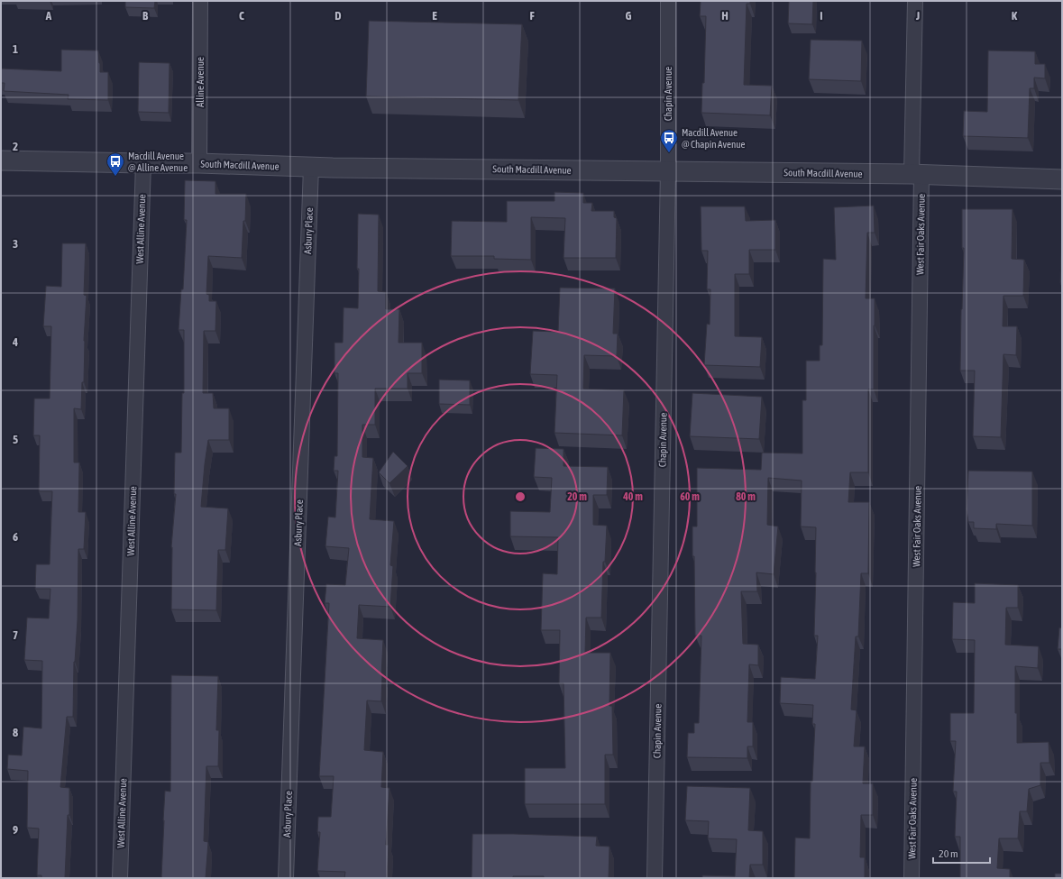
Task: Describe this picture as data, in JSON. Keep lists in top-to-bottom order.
{
  "streets": {
    "street": [
      "Alline Avenue",
      "Chapin Avenue",
      "South Macdill Avenue",
      "West Alline Avenue",
      "Asbury Place",
      "West Fair Oaks Avenue"
    ]
  },
  "crossings": [
    ["Alline Avenue", "South Macdill Avenue"],
    ["Chapin Avenue", "South Macdill Avenue"],
    ["South Macdill Avenue", "West Alline Avenue"],
    ["South Macdill Avenue", "Asbury Place"],
    ["South Macdill Avenue", "West Fair Oaks Avenue"]
  ],
  "places": {
    "bus stop": ["Macdill Avenue @ Chapin Avenue", "Macdill Avenue @ Alline Avenue"]
  },
  "scale_bar": "20 m",
  "grid": {
    "columns": [
      "A",
      "B",
      "C",
      "D",
      "E",
      "F",
      "G",
      "H",
      "I",
      "J",
      "K"
    ],
    "rows": [
      "1",
      "2",
      "3",
      "4",
      "5",
      "6",
      "7",
      "8",
      "9"
    ]
  },
  "rings": [
    "20 m",
    "40 m",
    "60 m",
    "80 m"
  ]
}
